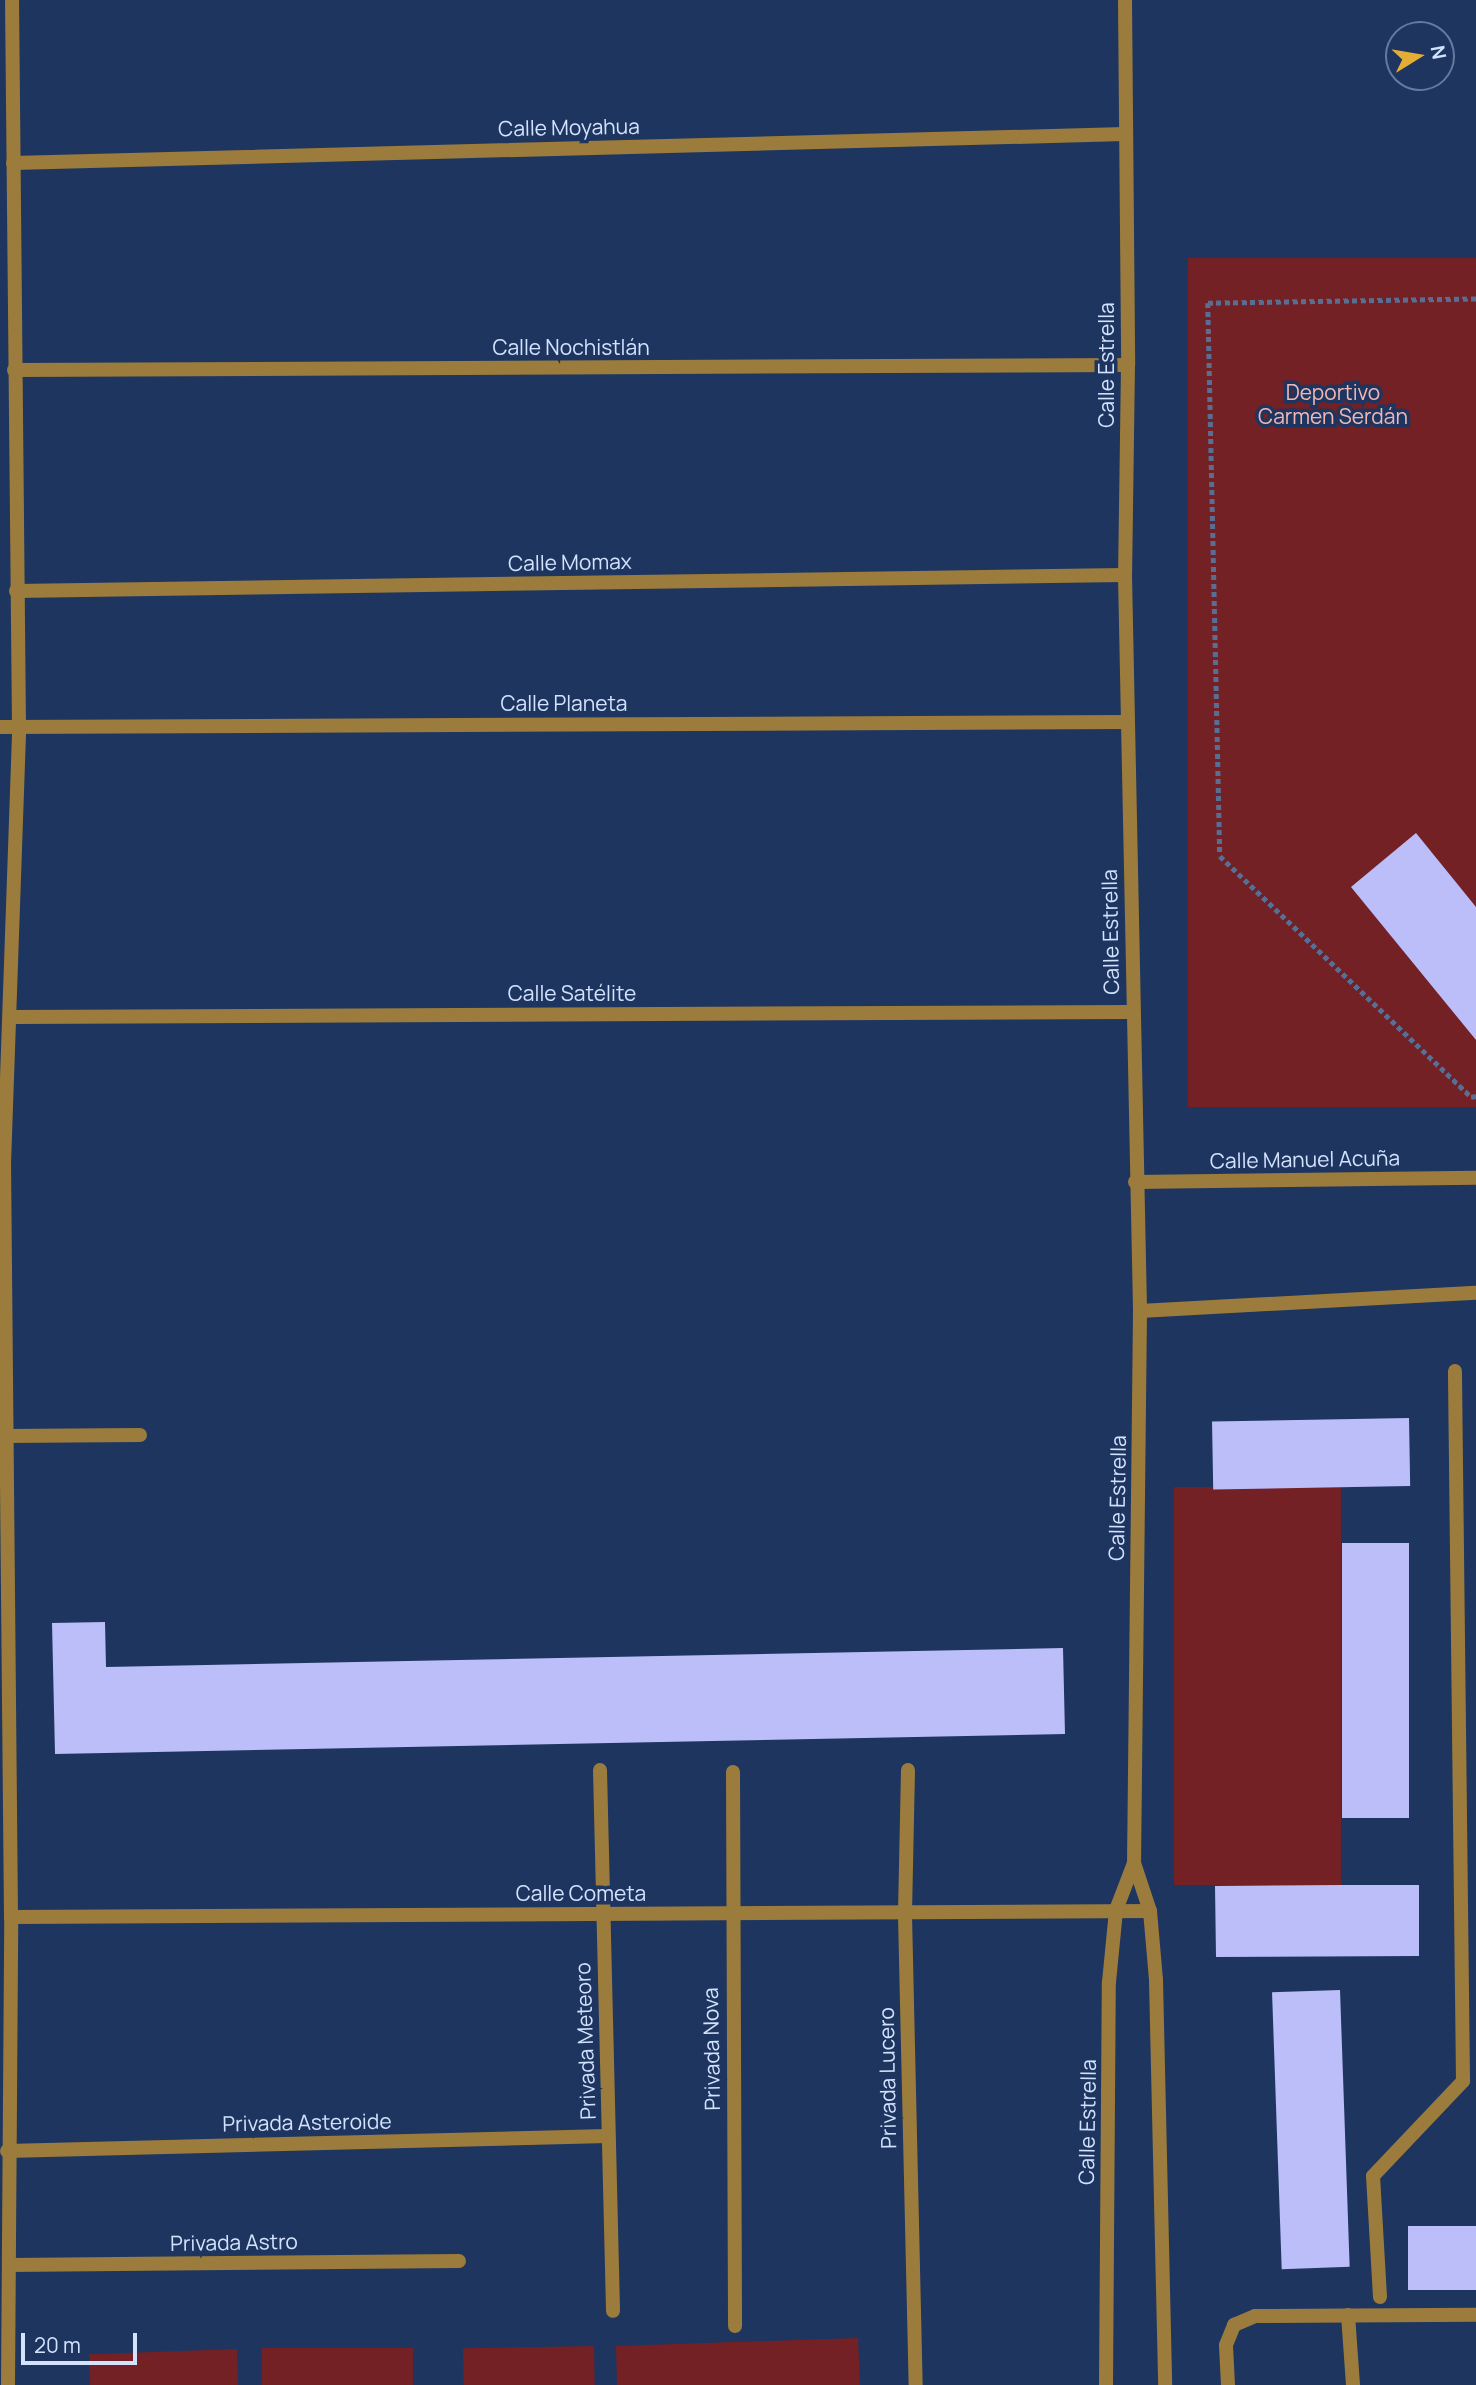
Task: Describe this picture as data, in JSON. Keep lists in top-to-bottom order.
{
  "streets": {
    "street": [
      "Calle Moyahua",
      "Calle Nochistlán",
      "Calle Estrella",
      "Calle Momax",
      "Calle Planeta",
      "Calle Satélite",
      "Calle Manuel Acuña",
      "Calle Cometa",
      "Privada Meteoro",
      "Privada Nova",
      "Privada Lucero",
      "Privada Asteroide",
      "Privada Astro"
    ]
  },
  "crossings": [
    ["Calle Moyahua", "Calle Estrella"],
    ["Calle Nochistlán", "Calle Estrella"],
    ["Calle Estrella", "Calle Momax"],
    ["Calle Estrella", "Calle Planeta"],
    ["Calle Estrella", "Calle Satélite"],
    ["Calle Estrella", "Calle Manuel Acuña"],
    ["Calle Estrella", "Calle Cometa"],
    ["Calle Cometa", "Privada Meteoro"],
    ["Calle Cometa", "Privada Nova"],
    ["Calle Cometa", "Privada Lucero"],
    ["Privada Meteoro", "Privada Asteroide"]
  ],
  "parks": ["Deportivo Carmen Serdán"],
  "scale_bar": "20 m",
  "north": "right"
}
